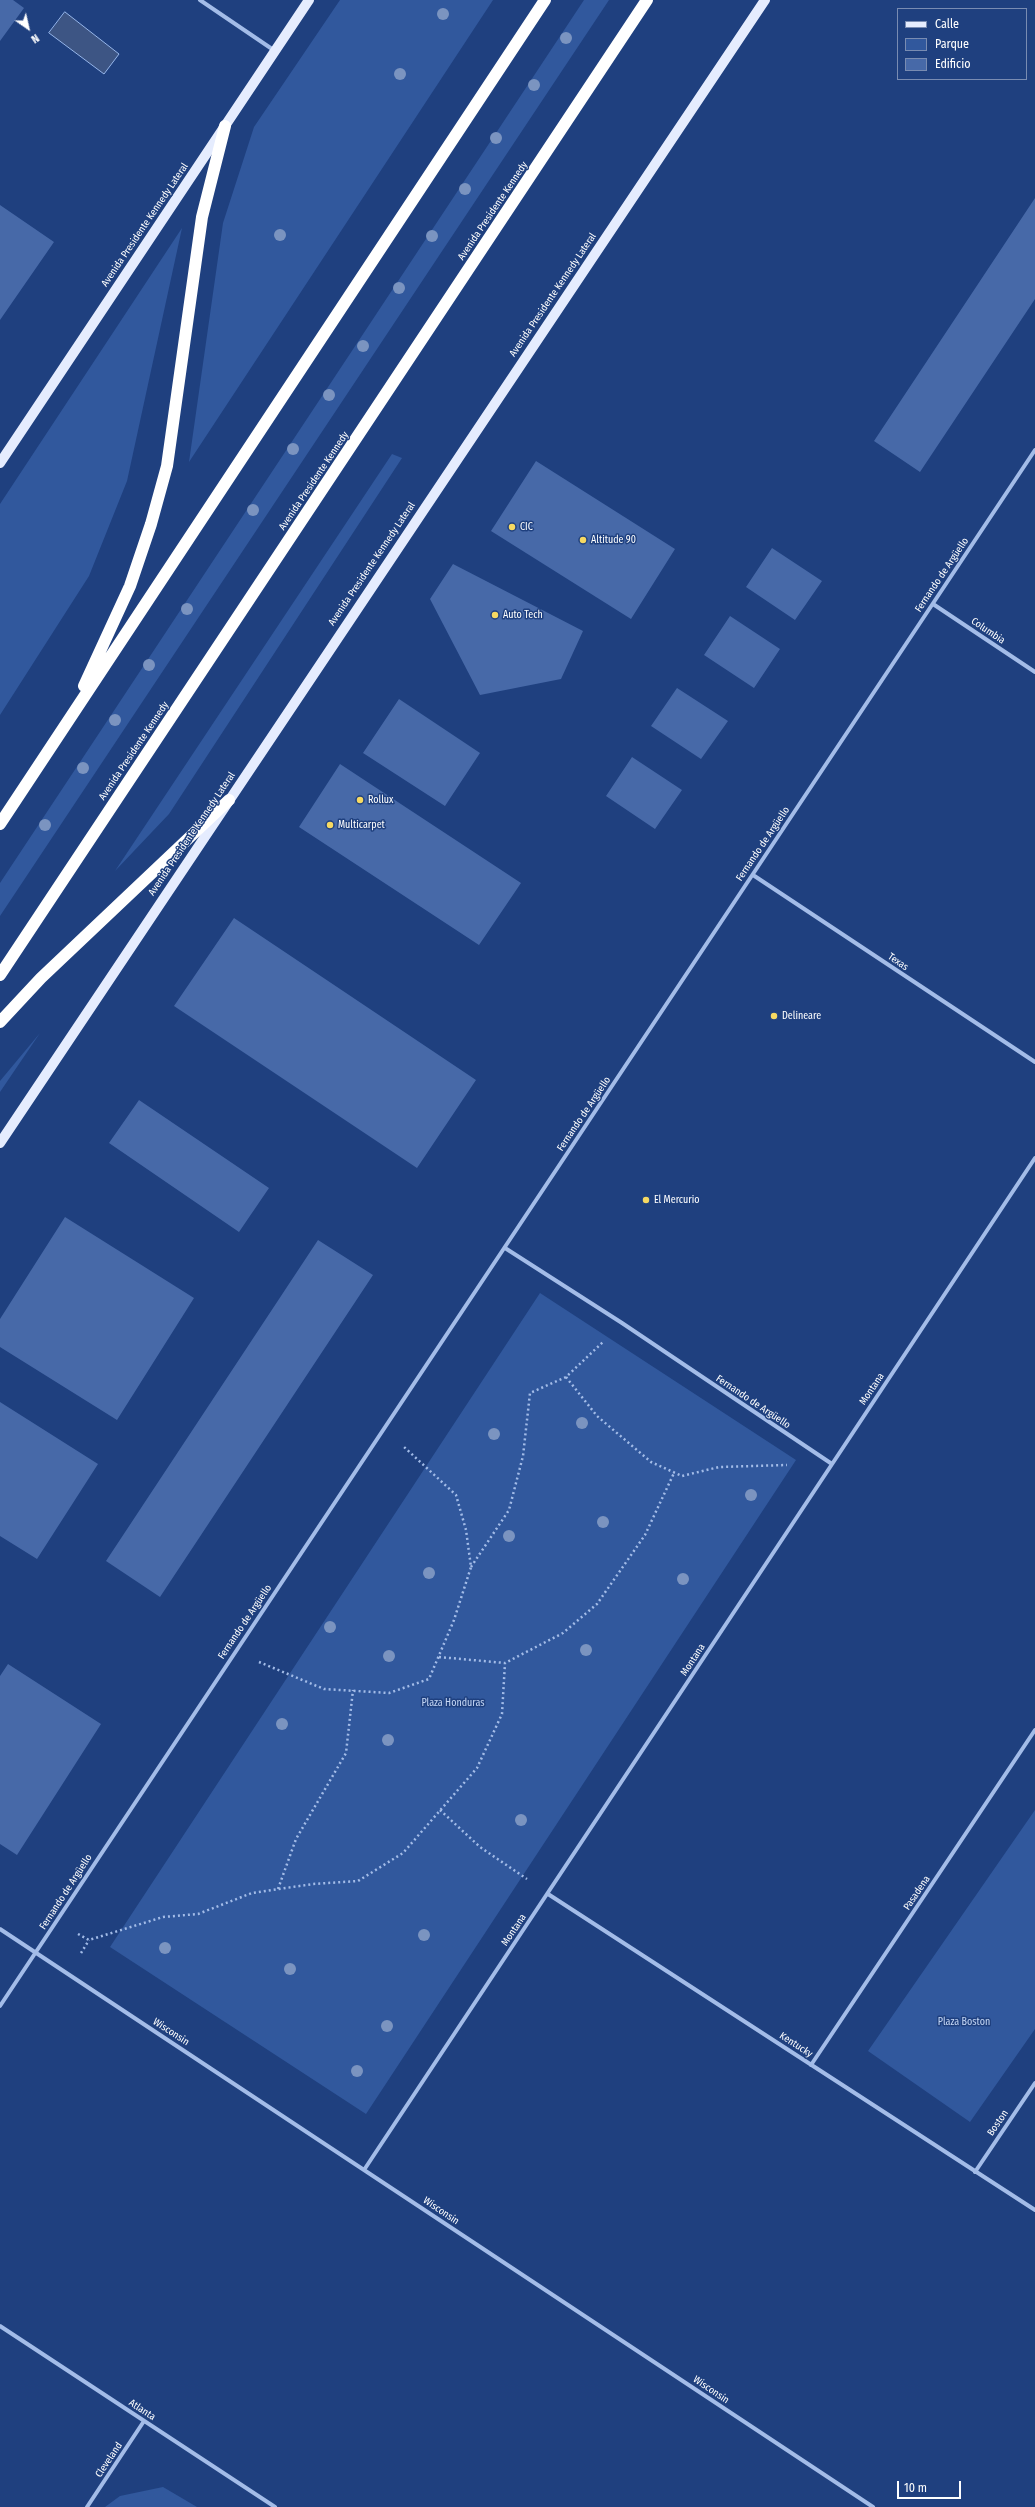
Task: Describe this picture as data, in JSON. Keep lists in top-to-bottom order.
{
  "streets": {
    "highway": ["Avenida Presidente Kennedy"],
    "main road": ["Avenida Presidente Kennedy Lateral"],
    "street": [
      "Fernando de Argüello",
      "Columbia",
      "Texas",
      "Montana",
      "Pasadena",
      "Wisconsin",
      "Kentucky",
      "Boston",
      "Atlanta",
      "Cleveland"
    ]
  },
  "crossings": [
    ["Fernando de Argüello", "Columbia"],
    ["Fernando de Argüello", "Texas"],
    ["Fernando de Argüello", "Montana"],
    ["Fernando de Argüello", "Wisconsin"],
    ["Montana", "Wisconsin"],
    ["Montana", "Kentucky"],
    ["Pasadena", "Kentucky"],
    ["Kentucky", "Boston"],
    ["Atlanta", "Cleveland"]
  ],
  "parks": ["Plaza Honduras", "Plaza Boston"],
  "places": [
    "CIC",
    "Altitude 90",
    "Auto Tech",
    "Rollux",
    "Multicarpet",
    "Delineare",
    "El Mercurio"
  ],
  "legend": ["Calle", "Parque", "Edificio"],
  "scale_bar": "10 m",
  "north": "bottom right"
}
